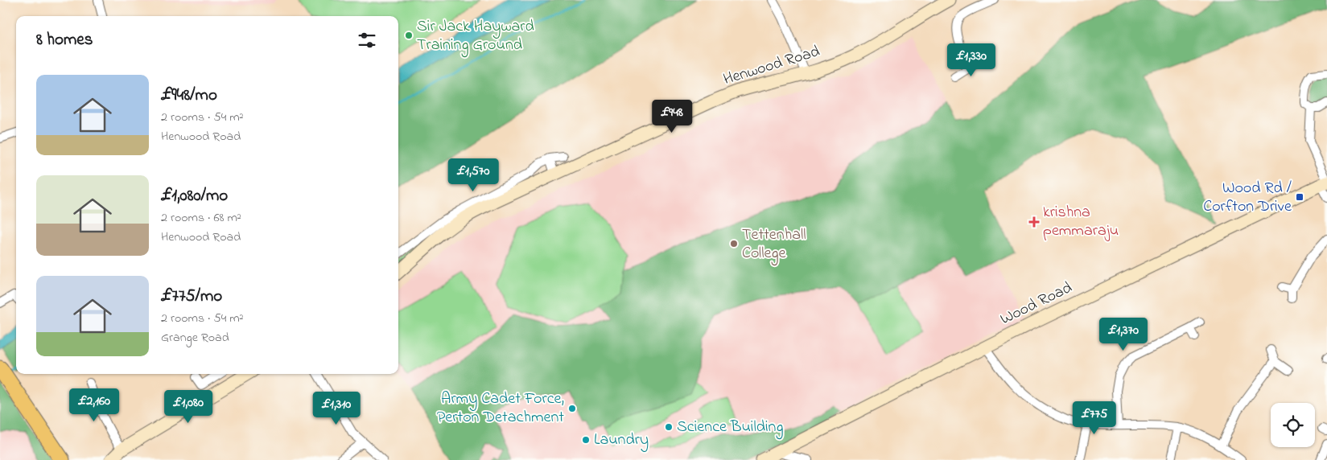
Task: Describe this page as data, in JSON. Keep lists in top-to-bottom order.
{
  "streets": {
    "main road": ["Henwood Road", "Wood Road"]
  },
  "places": {
    "other": [
      "Sir Jack Hayward Training Ground",
      "Tettenhall College",
      "Army Cadet Force, Perton Detachment",
      "Science Building",
      "Laundry"
    ],
    "transit": ["Wood Rd / Corfton Drive"],
    "health": ["krishna pemmaraju"]
  },
  "page": {
    "heading": "8 homes",
    "price": [
      "£1,330",
      "£948",
      "£1,570",
      "£1,370",
      "£2,160",
      "£1,080",
      "£1,310",
      "£775"
    ],
    "list": [
      {
        "name": "£948/mo",
        "note": "2 rooms · 54 m² · Henwood Road"
      },
      {
        "name": "£1,080/mo",
        "note": "2 rooms · 68 m² · Henwood Road"
      },
      {
        "name": "£775/mo",
        "note": "2 rooms · 54 m² · Grange Road"
      }
    ]
  }
}
